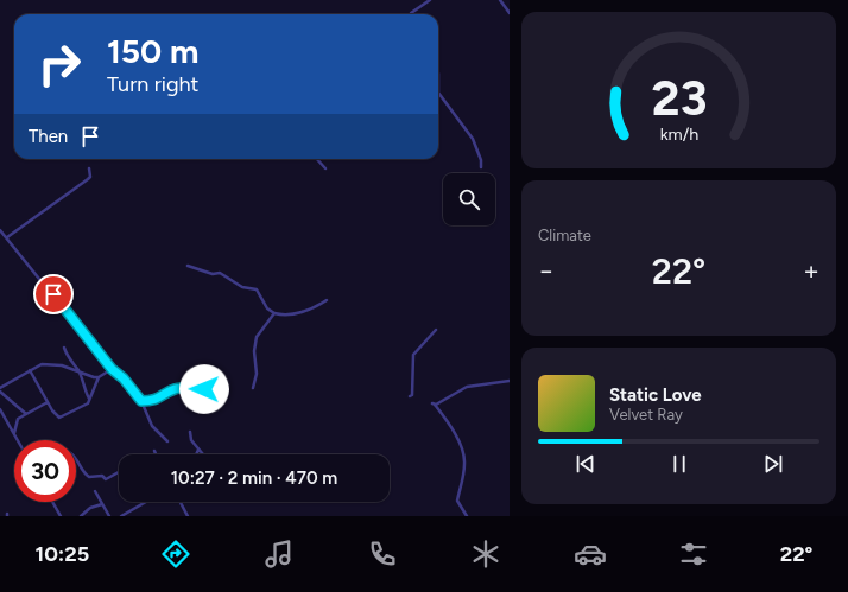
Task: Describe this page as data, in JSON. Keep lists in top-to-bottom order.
{
  "page": {
    "turn": ["150 m", "Turn right"],
    "then": "Then",
    "tile": "Climate",
    "heat": ["−", "22°", "+"],
    "song": ["Static Love", "Velvet Ray"],
    "limit": "30",
    "trip": "10:27 · 2 min · 470 m",
    "tabs": ["10:25", "22°"],
    "gauge": ["23", "km/h"]
  }
}
